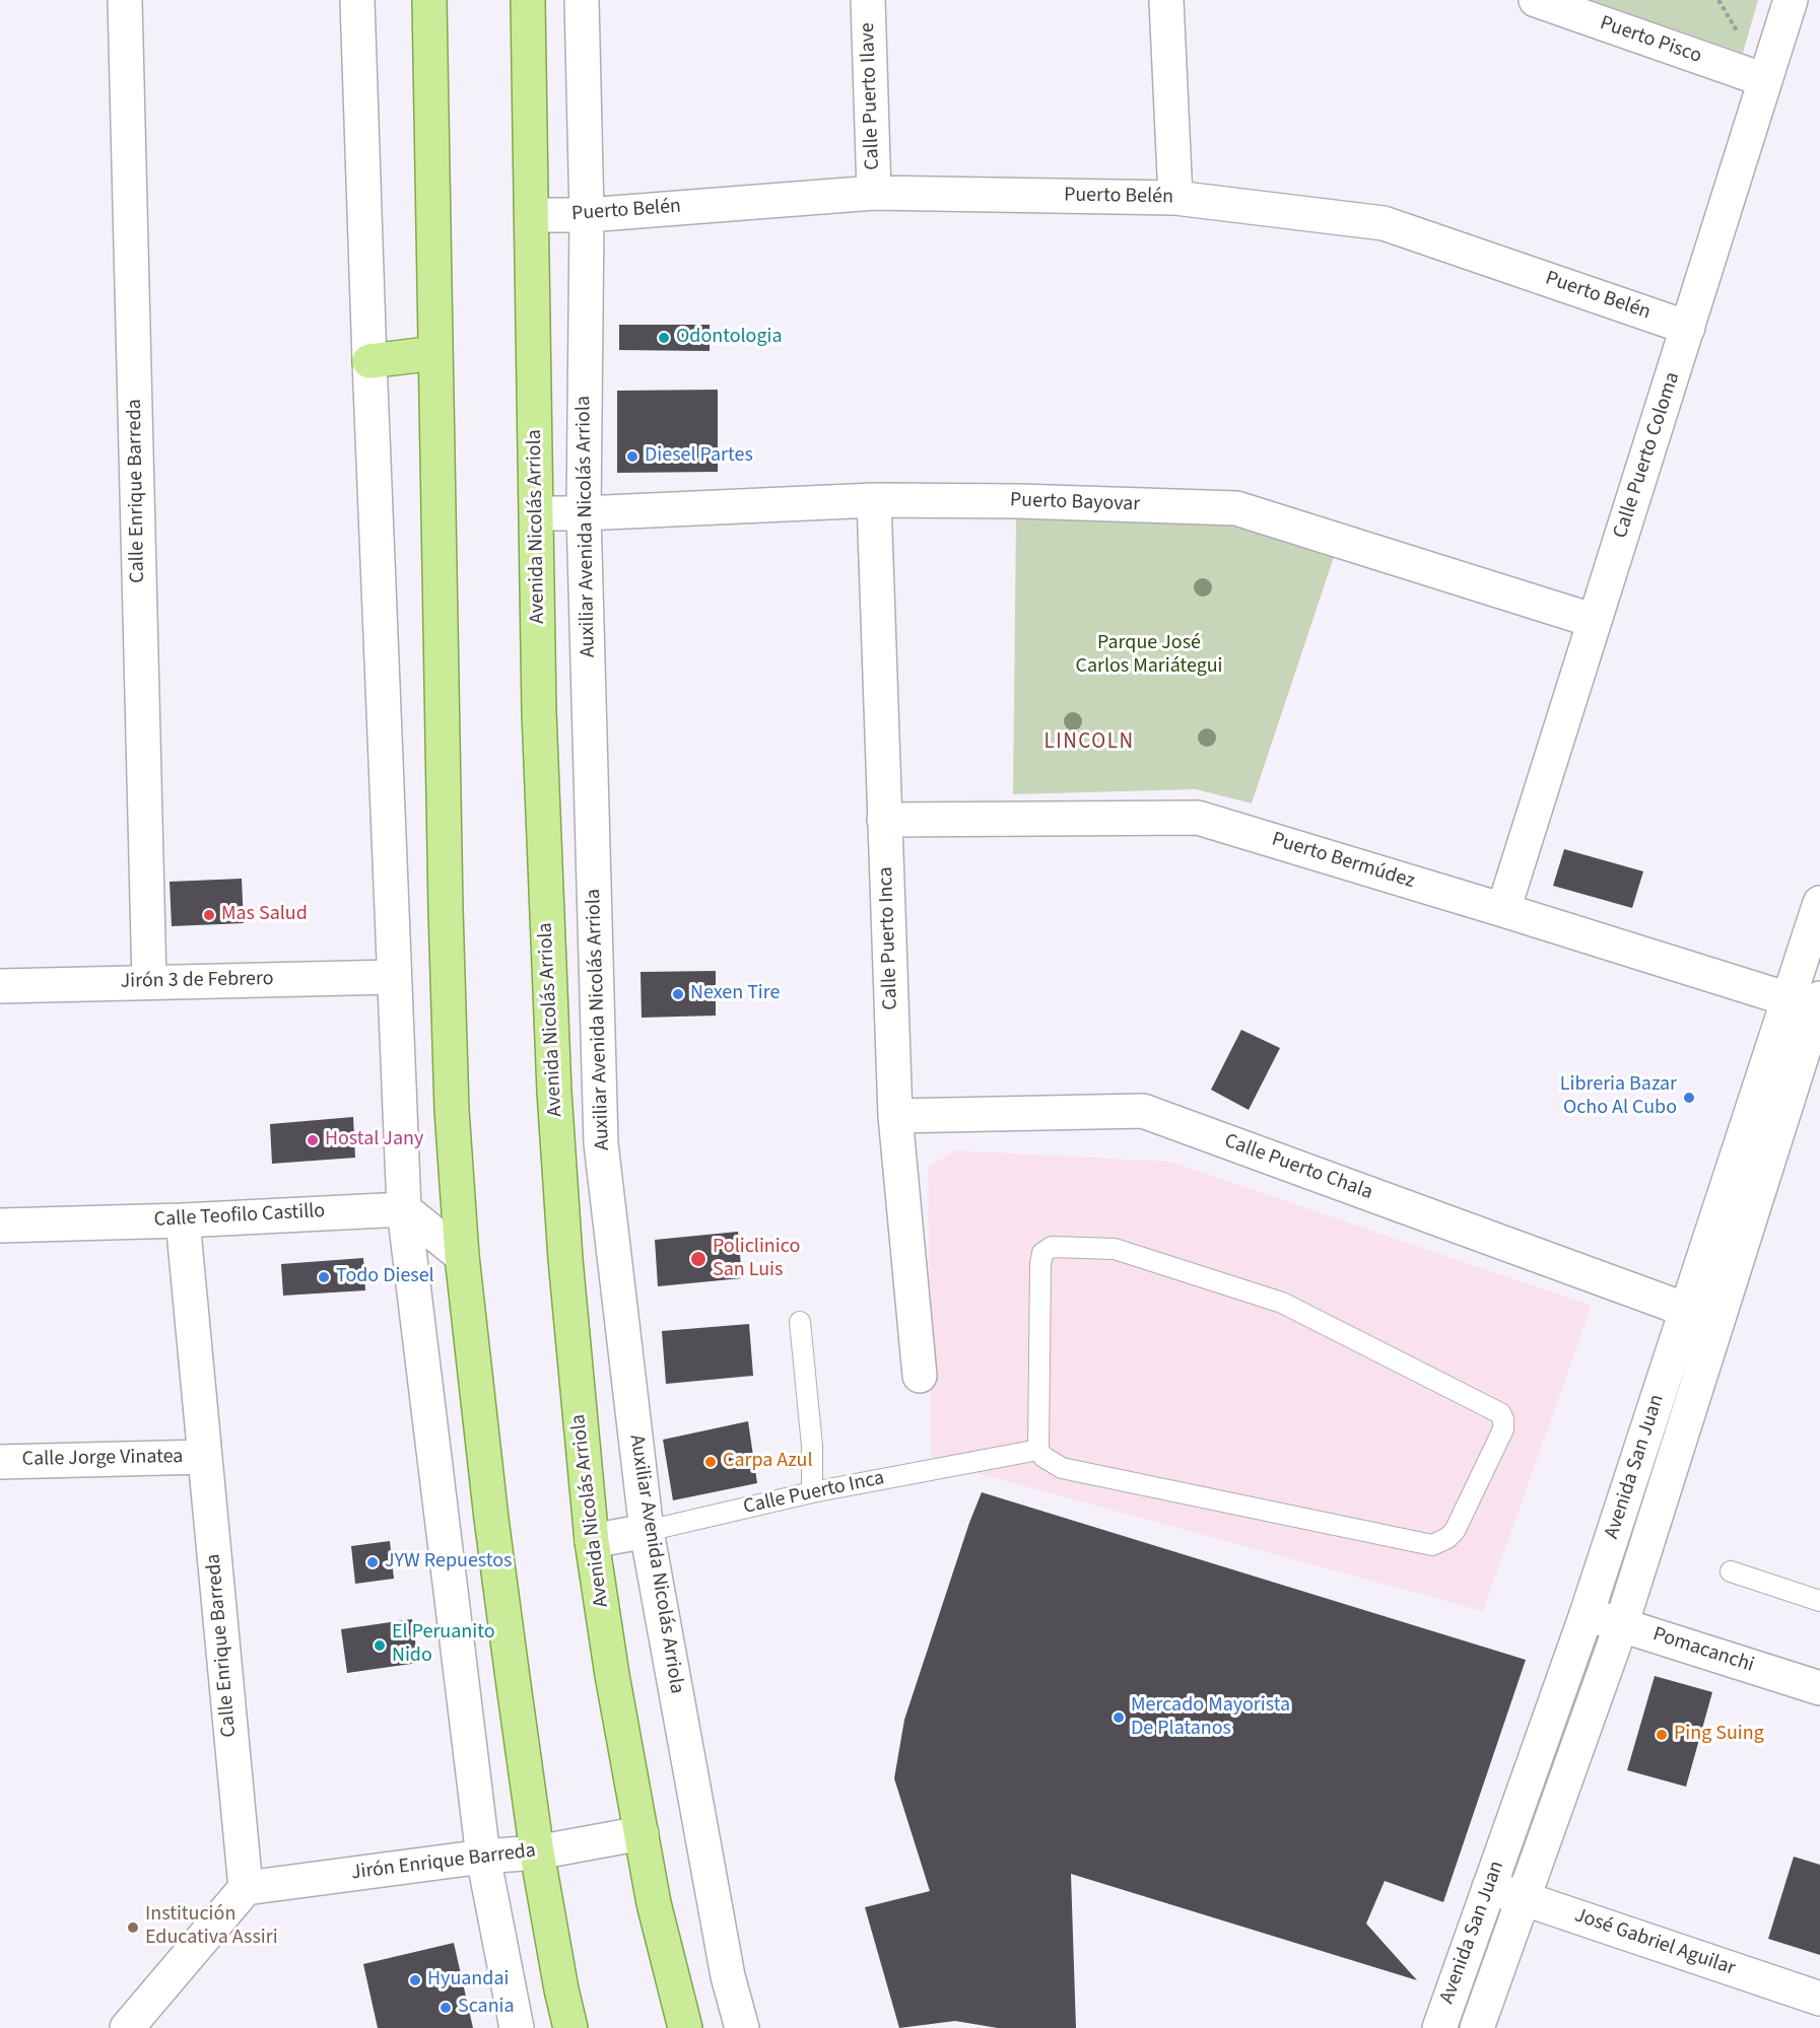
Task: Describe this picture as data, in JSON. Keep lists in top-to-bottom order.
{
  "streets": {
    "main road": ["Avenida Nicolás Arriola"],
    "street": [
      "Puerto Pisco",
      "Calle Puerto Ilave",
      "Puerto Belén",
      "Calle Puerto Coloma",
      "Calle Enrique Barreda",
      "Puerto Bayovar",
      "Auxiliar Avenida Nicolás Arriola",
      "Puerto Bermúdez",
      "Calle Puerto Inca",
      "Jirón 3 de Febrero",
      "Calle Puerto Chala",
      "Calle Teofilo Castillo",
      "Calle Jorge Vinatea",
      "Avenida San Juan",
      "Pomacanchi",
      "Jirón Enrique Barreda",
      "José Gabriel Aguilar"
    ]
  },
  "crossings": [
    ["Puerto Pisco", "Calle Puerto Coloma"],
    ["Calle Puerto Ilave", "Puerto Belén"],
    ["Puerto Belén", "Calle Puerto Coloma"],
    ["Puerto Belén", "Avenida Nicolás Arriola"],
    ["Puerto Belén", "Auxiliar Avenida Nicolás Arriola"],
    ["Calle Puerto Coloma", "Puerto Bayovar"],
    ["Calle Puerto Coloma", "Puerto Bermúdez"],
    ["Calle Enrique Barreda", "Jirón 3 de Febrero"],
    ["Calle Enrique Barreda", "Calle Teofilo Castillo"],
    ["Calle Enrique Barreda", "Calle Jorge Vinatea"],
    ["Calle Enrique Barreda", "Jirón Enrique Barreda"],
    ["Puerto Bayovar", "Avenida Nicolás Arriola"],
    ["Puerto Bayovar", "Auxiliar Avenida Nicolás Arriola"],
    ["Puerto Bayovar", "Calle Puerto Inca"],
    ["Avenida Nicolás Arriola", "Calle Puerto Inca"],
    ["Avenida Nicolás Arriola", "Jirón Enrique Barreda"],
    ["Auxiliar Avenida Nicolás Arriola", "Calle Puerto Inca"],
    ["Puerto Bermúdez", "Calle Puerto Inca"],
    ["Puerto Bermúdez", "Avenida San Juan"],
    ["Calle Puerto Inca", "Calle Puerto Chala"],
    ["Calle Puerto Chala", "Avenida San Juan"],
    ["Avenida San Juan", "Pomacanchi"],
    ["Avenida San Juan", "José Gabriel Aguilar"]
  ],
  "districts": ["LINCOLN"],
  "parks": ["Parque José Carlos Mariátegui"],
  "places": [
    "Odontologia",
    "Diesel Partes",
    "Mas Salud",
    "Nexen Tire",
    "Libreria Bazar Ocho Al Cubo",
    "Hostal Jany",
    "Policlinico San Luis",
    "Todo Diesel",
    "Carpa Azul",
    "JYW Repuestos",
    "El Peruanito Nido",
    "Mercado Mayorista De Platanos",
    "Ping Suing",
    "Institución Educativa Assiri",
    "Hyuandai",
    "Scania"
  ]
}
